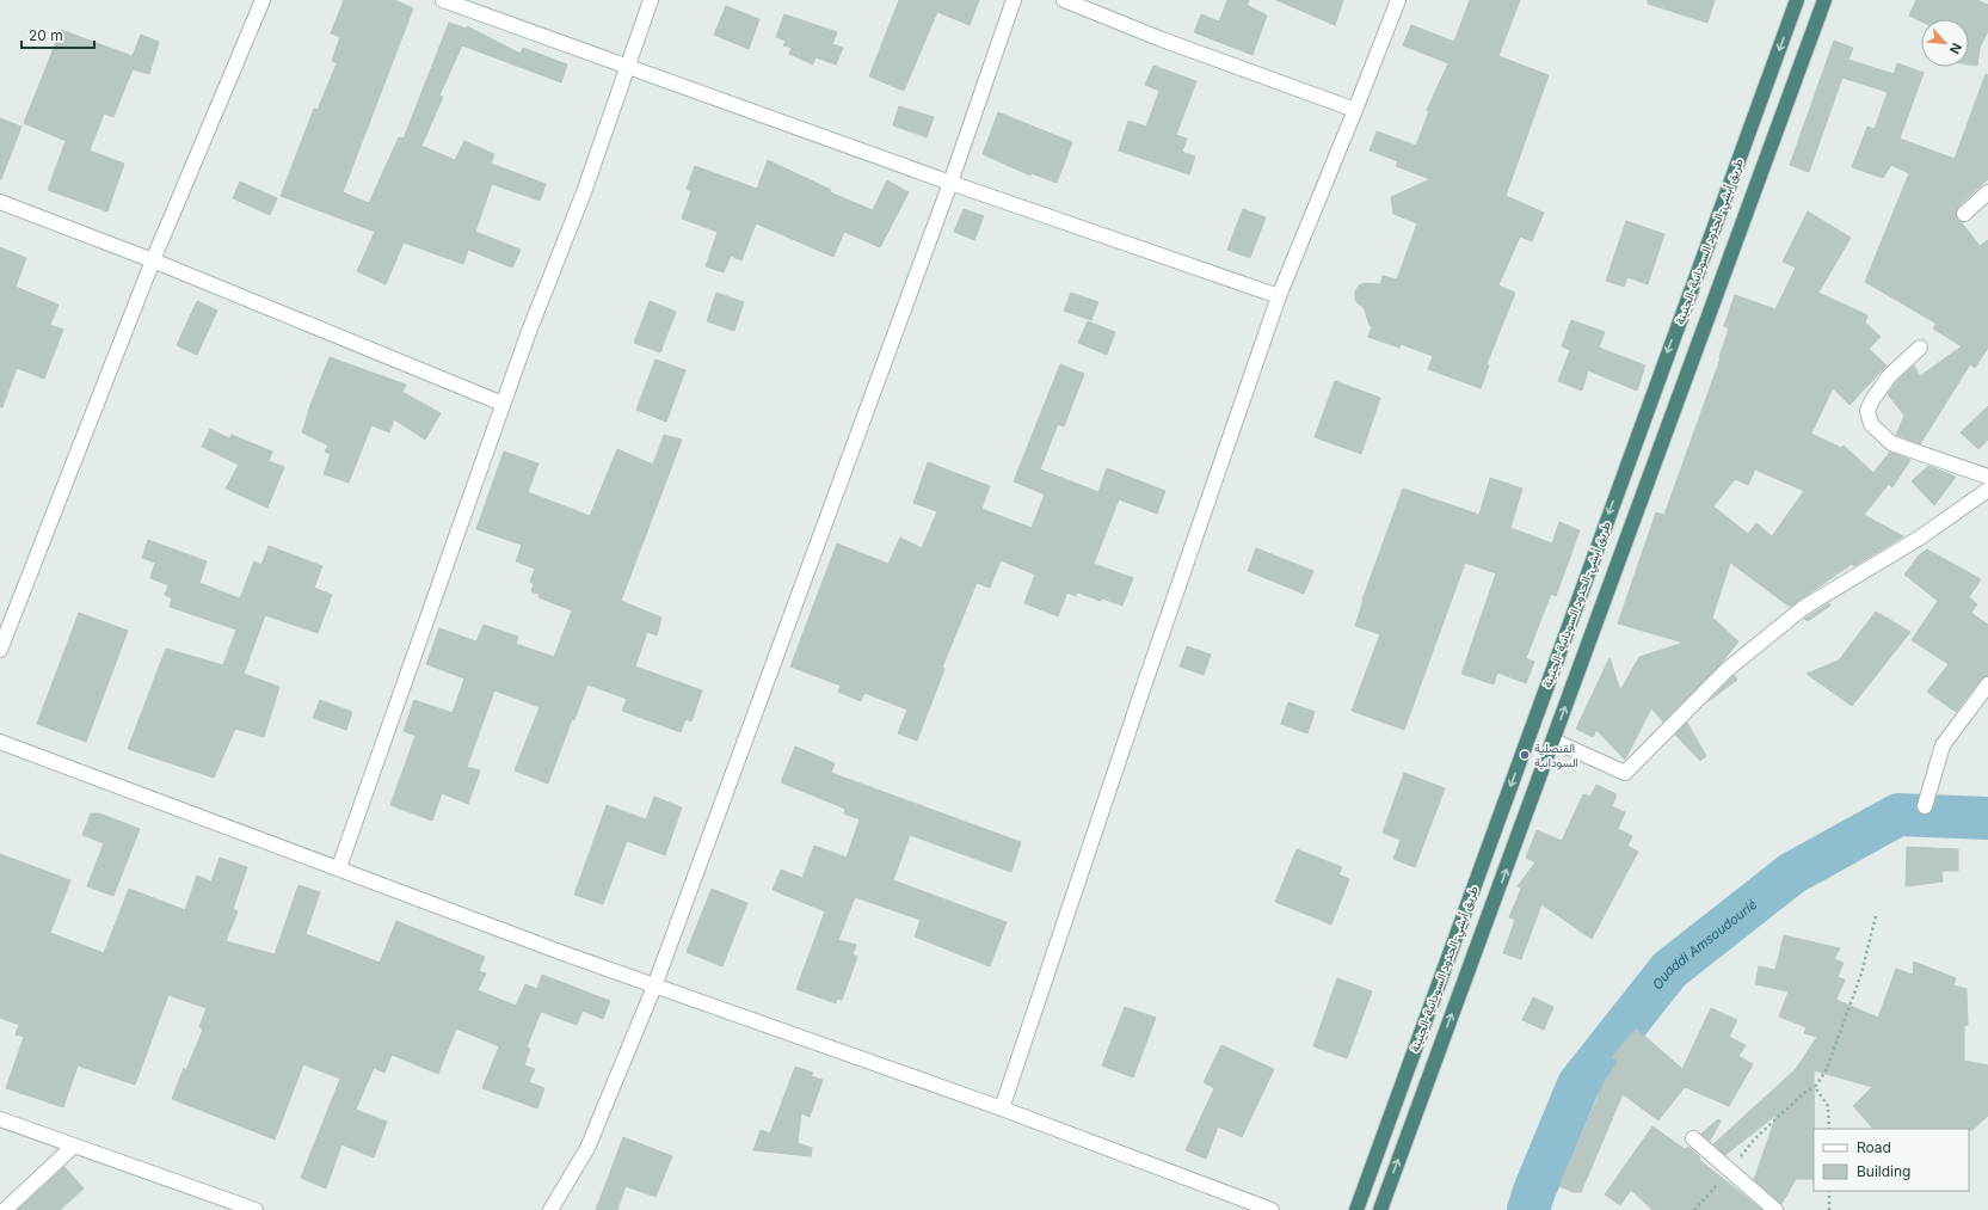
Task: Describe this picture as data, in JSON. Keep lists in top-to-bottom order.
{
  "streets": {
    "highway": ["طريق أبشي-الحدود السودانية-الجنينة"]
  },
  "water": ["Ouaddi Amsoudourié"],
  "places": ["القنصلية السودانية"],
  "legend": ["Road", "Building"],
  "scale_bar": "20 m",
  "north": "bottom right"
}
